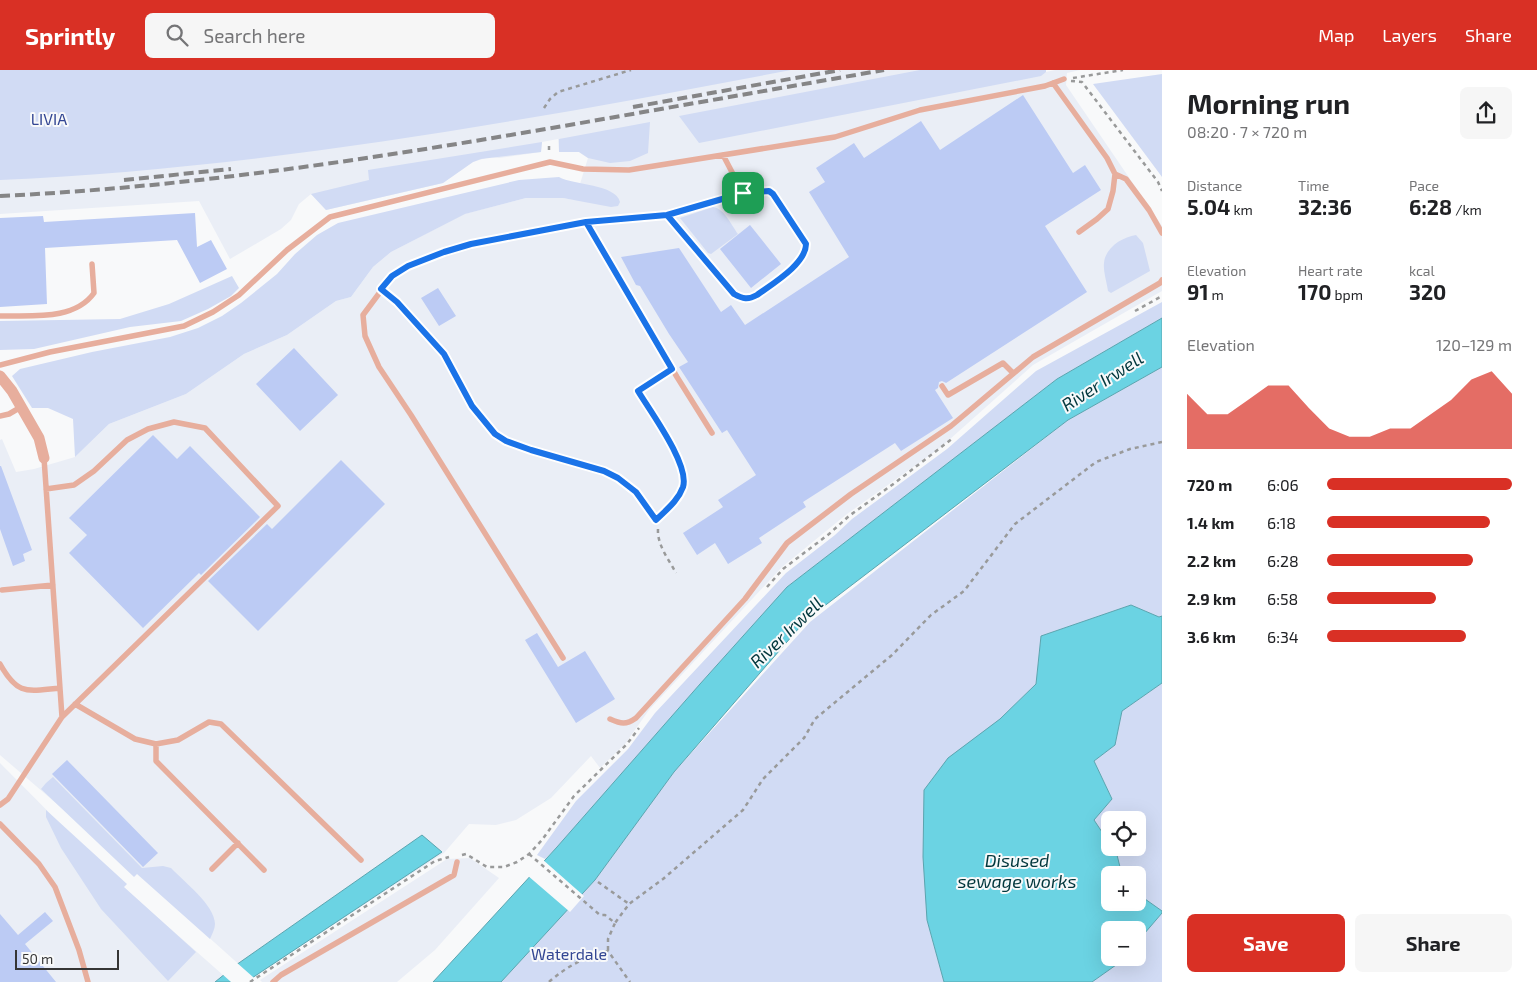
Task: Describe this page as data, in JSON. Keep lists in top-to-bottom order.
{
  "water": ["River Irwell", "Disused sewage works"],
  "parks": ["LIVIA", "Waterdale"],
  "scale_bar": "50 m",
  "page": {
    "header": "Sprintly",
    "search": "Search here",
    "nav": ["Map", "Layers", "Share"],
    "heading": ["Morning run", "08:20 · 7 × 720 m"],
    "stats": [
      ["Distance", "5.04 km"],
      ["Time", "32:36"],
      ["Pace", "6:28 /km"],
      ["Elevation", "91 m"],
      ["Heart rate", "170 bpm"],
      ["kcal", "320"]
    ],
    "chart": ["Elevation", "120–129 m"],
    "list": [
      {
        "name": "720 m",
        "note": "6:06"
      },
      {
        "name": "1.4 km",
        "note": "6:18"
      },
      {
        "name": "2.2 km",
        "note": "6:28"
      },
      {
        "name": "2.9 km",
        "note": "6:58"
      },
      {
        "name": "3.6 km",
        "note": "6:34"
      }
    ],
    "map_buttons": ["+", "−"],
    "buttons": ["Save", "Share"],
    "scale": "50 m"
  }
}
